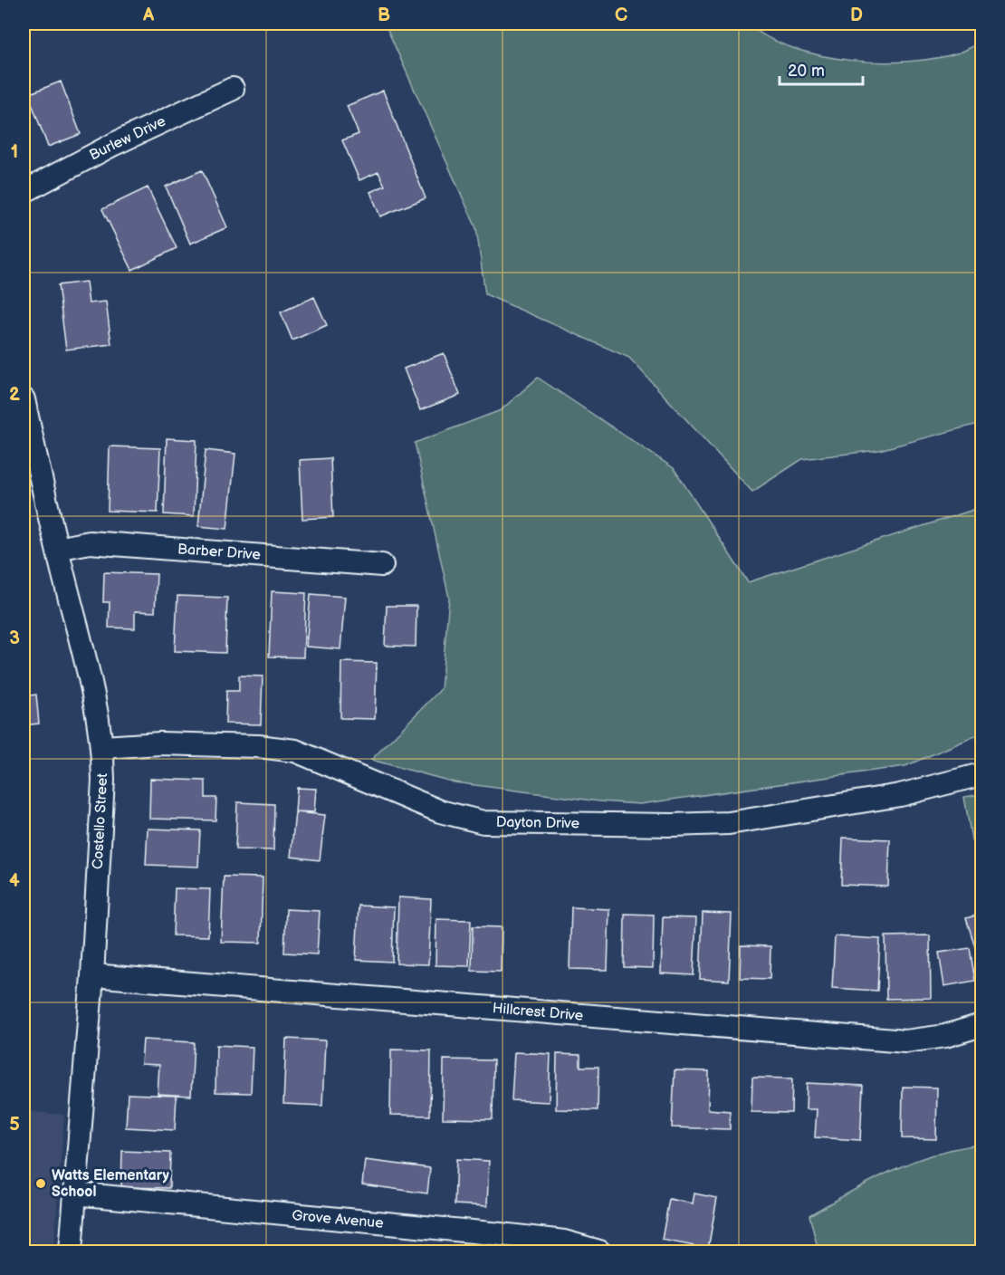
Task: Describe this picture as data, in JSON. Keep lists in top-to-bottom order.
{
  "streets": {
    "street": [
      "Burlew Drive",
      "Barber Drive",
      "Costello Street",
      "Dayton Drive",
      "Hillcrest Drive",
      "Grove Avenue"
    ]
  },
  "crossings": [
    ["Barber Drive", "Costello Street"],
    ["Costello Street", "Dayton Drive"],
    ["Costello Street", "Hillcrest Drive"],
    ["Costello Street", "Grove Avenue"]
  ],
  "places": ["Watts Elementary School"],
  "scale_bar": "20 m",
  "grid": {
    "columns": [
      "A",
      "B",
      "C",
      "D"
    ],
    "rows": [
      "1",
      "2",
      "3",
      "4",
      "5"
    ]
  }
}
